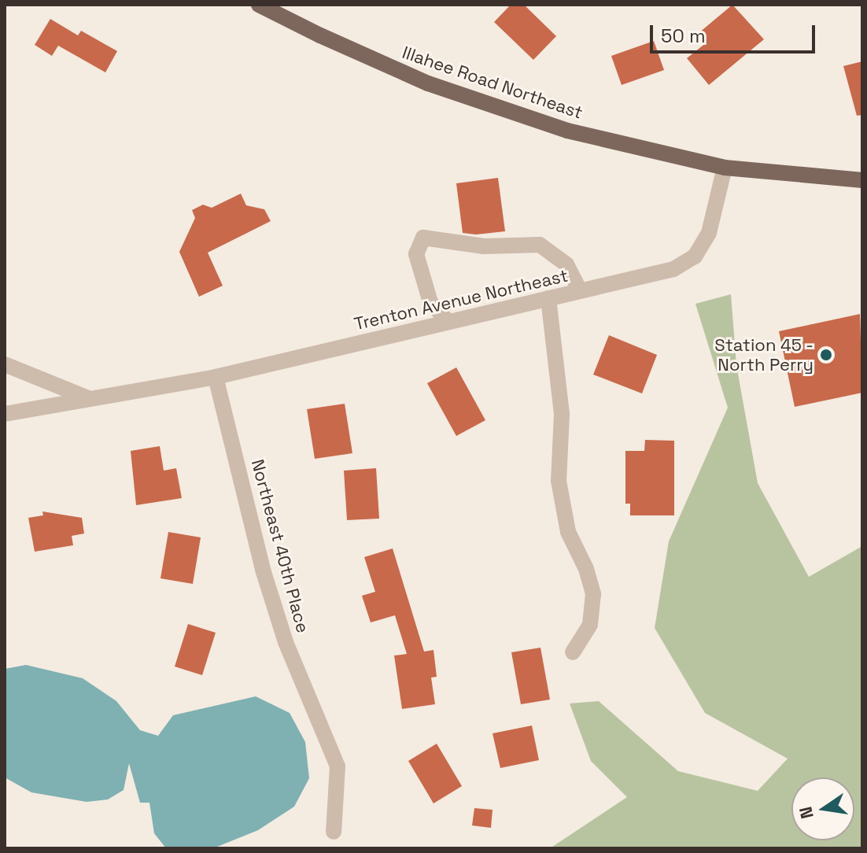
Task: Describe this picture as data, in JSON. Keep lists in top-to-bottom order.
{
  "streets": {
    "main road": ["Illahee Road Northeast"],
    "street": ["Trenton Avenue Northeast", "Northeast 40th Place"]
  },
  "crossings": [
    ["Illahee Road Northeast", "Trenton Avenue Northeast"],
    ["Trenton Avenue Northeast", "Northeast 40th Place"]
  ],
  "places": ["Station 45 - North Perry"],
  "scale_bar": "50 m",
  "north": "left"
}
